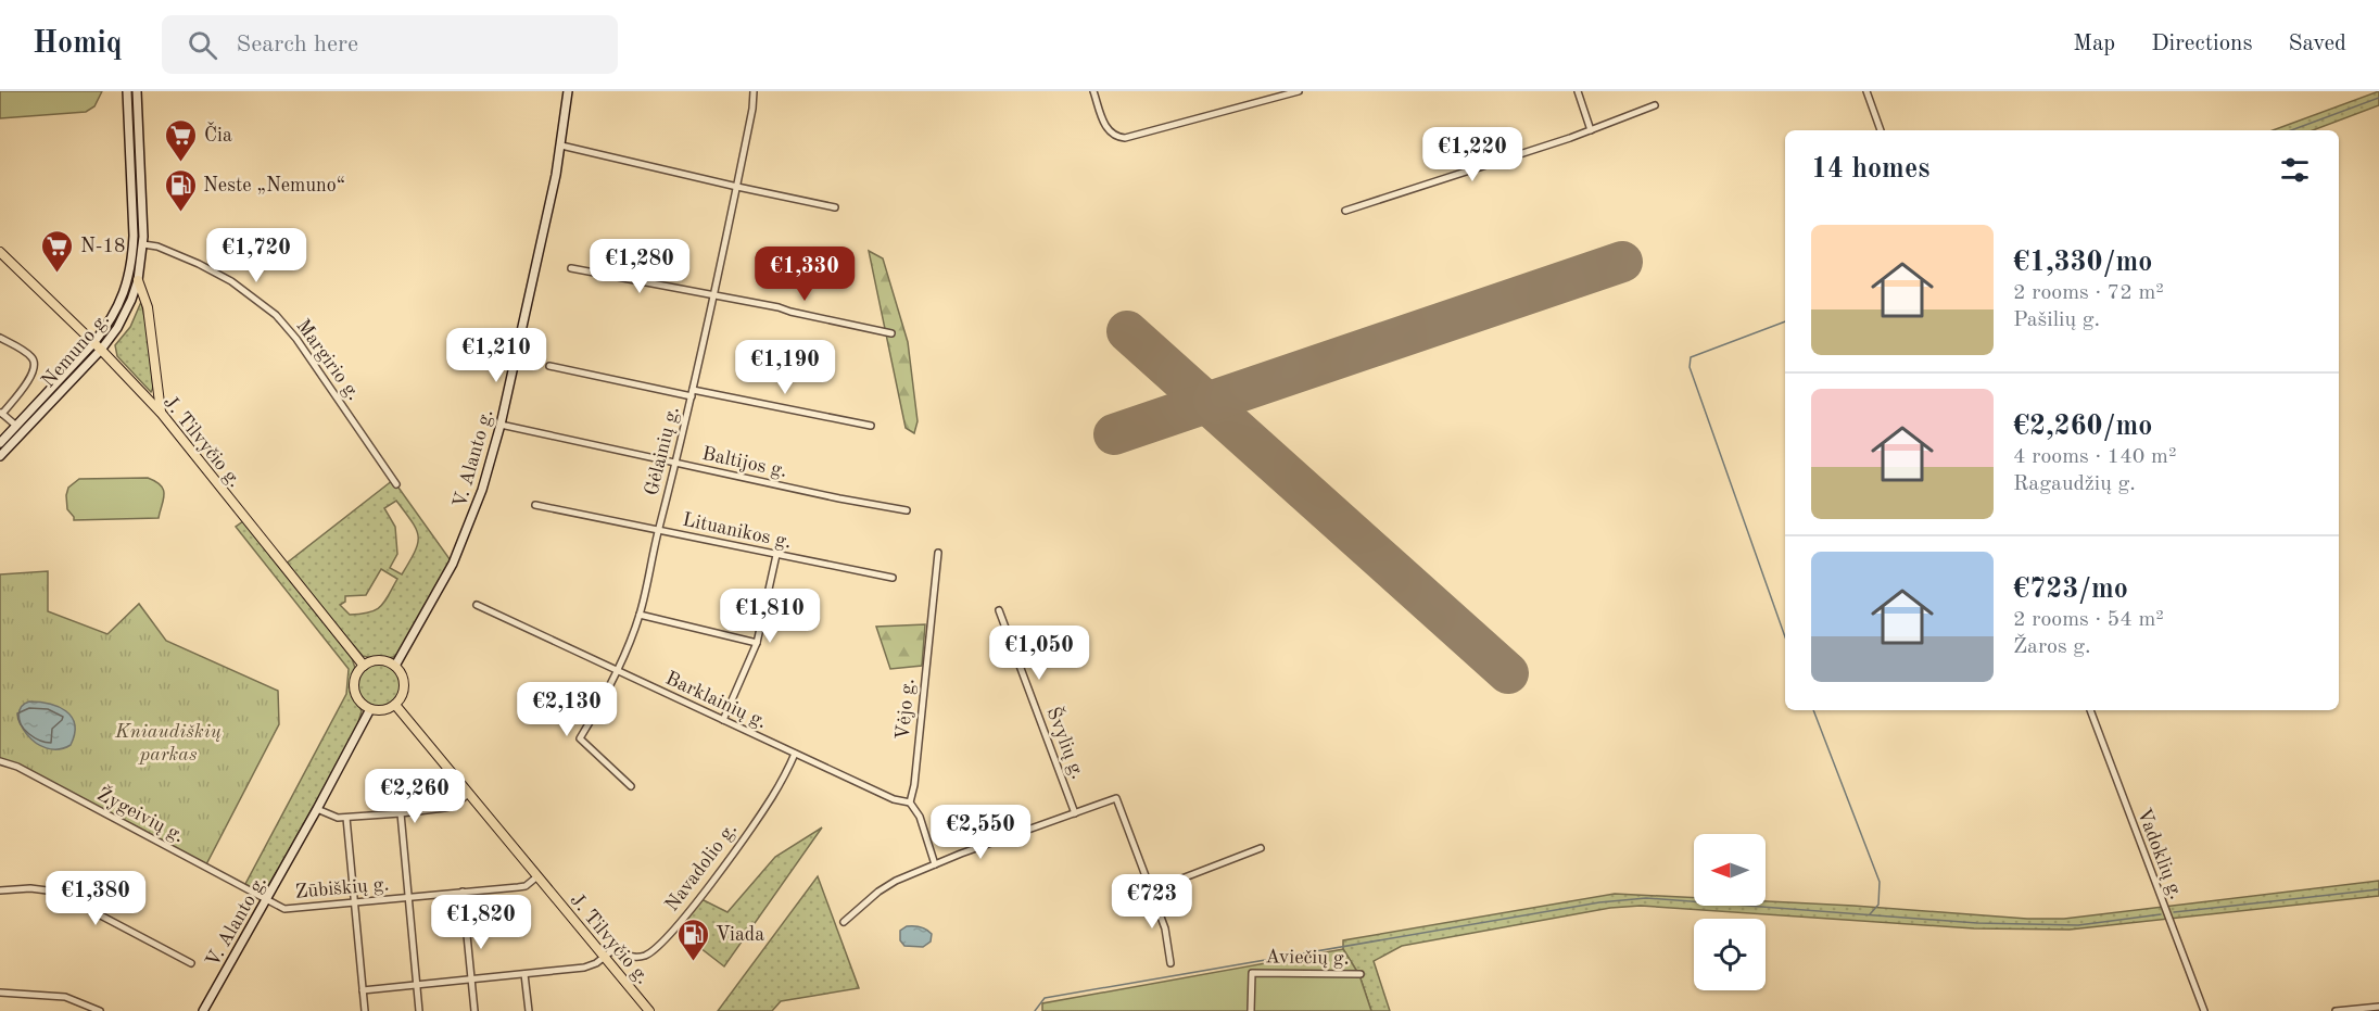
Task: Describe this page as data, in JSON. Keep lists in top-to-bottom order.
{
  "streets": {
    "main road": ["Nemuno g.", "J. Tilvyčio g.", "V. Alanto g."],
    "street": [
      "Margirio g.",
      "Gėlainių g.",
      "Baltijos g.",
      "Lituanikos g.",
      "Barklainių g.",
      "Vėjo g.",
      "Švylių g.",
      "Žygeivių g.",
      "Vadoklių g.",
      "Navadolio g.",
      "Zūbiškių g.",
      "Aviečių g."
    ]
  },
  "crossings": [
    ["Nemuno g.", "Margirio g."],
    ["Nemuno g.", "J. Tilvyčio g."],
    ["J. Tilvyčio g.", "V. Alanto g."],
    ["J. Tilvyčio g.", "Navadolio g."],
    ["J. Tilvyčio g.", "Zūbiškių g."],
    ["Gėlainių g.", "Baltijos g."],
    ["Gėlainių g.", "Lituanikos g."],
    ["Gėlainių g.", "Barklainių g."],
    ["V. Alanto g.", "Baltijos g."],
    ["V. Alanto g.", "Žygeivių g."],
    ["V. Alanto g.", "Zūbiškių g."],
    ["Barklainių g.", "Vėjo g."],
    ["Barklainių g.", "Navadolio g."],
    ["Žygeivių g.", "Zūbiškių g."]
  ],
  "parks": ["Kniaudiškių parkas"],
  "places": {
    "supermarket": ["Čia", "N-18"],
    "fuel station": ["Neste „Nemuno“", "Viada"]
  },
  "north": "left",
  "page": {
    "header": "Homiq",
    "search": "Search here",
    "nav": ["Map", "Directions", "Saved"],
    "price": [
      "€1,220",
      "€1,720",
      "€1,280",
      "€1,330",
      "€1,210",
      "€1,190",
      "€1,810",
      "€1,050",
      "€2,130",
      "€2,260",
      "€2,550",
      "€1,380",
      "€723",
      "€1,820"
    ],
    "heading": "14 homes",
    "list": [
      {
        "name": "€1,330/mo",
        "note": "2 rooms · 72 m² · Pašilių g."
      },
      {
        "name": "€2,260/mo",
        "note": "4 rooms · 140 m² · Ragaudžių g."
      },
      {
        "name": "€723/mo",
        "note": "2 rooms · 54 m² · Žaros g."
      }
    ]
  }
}
